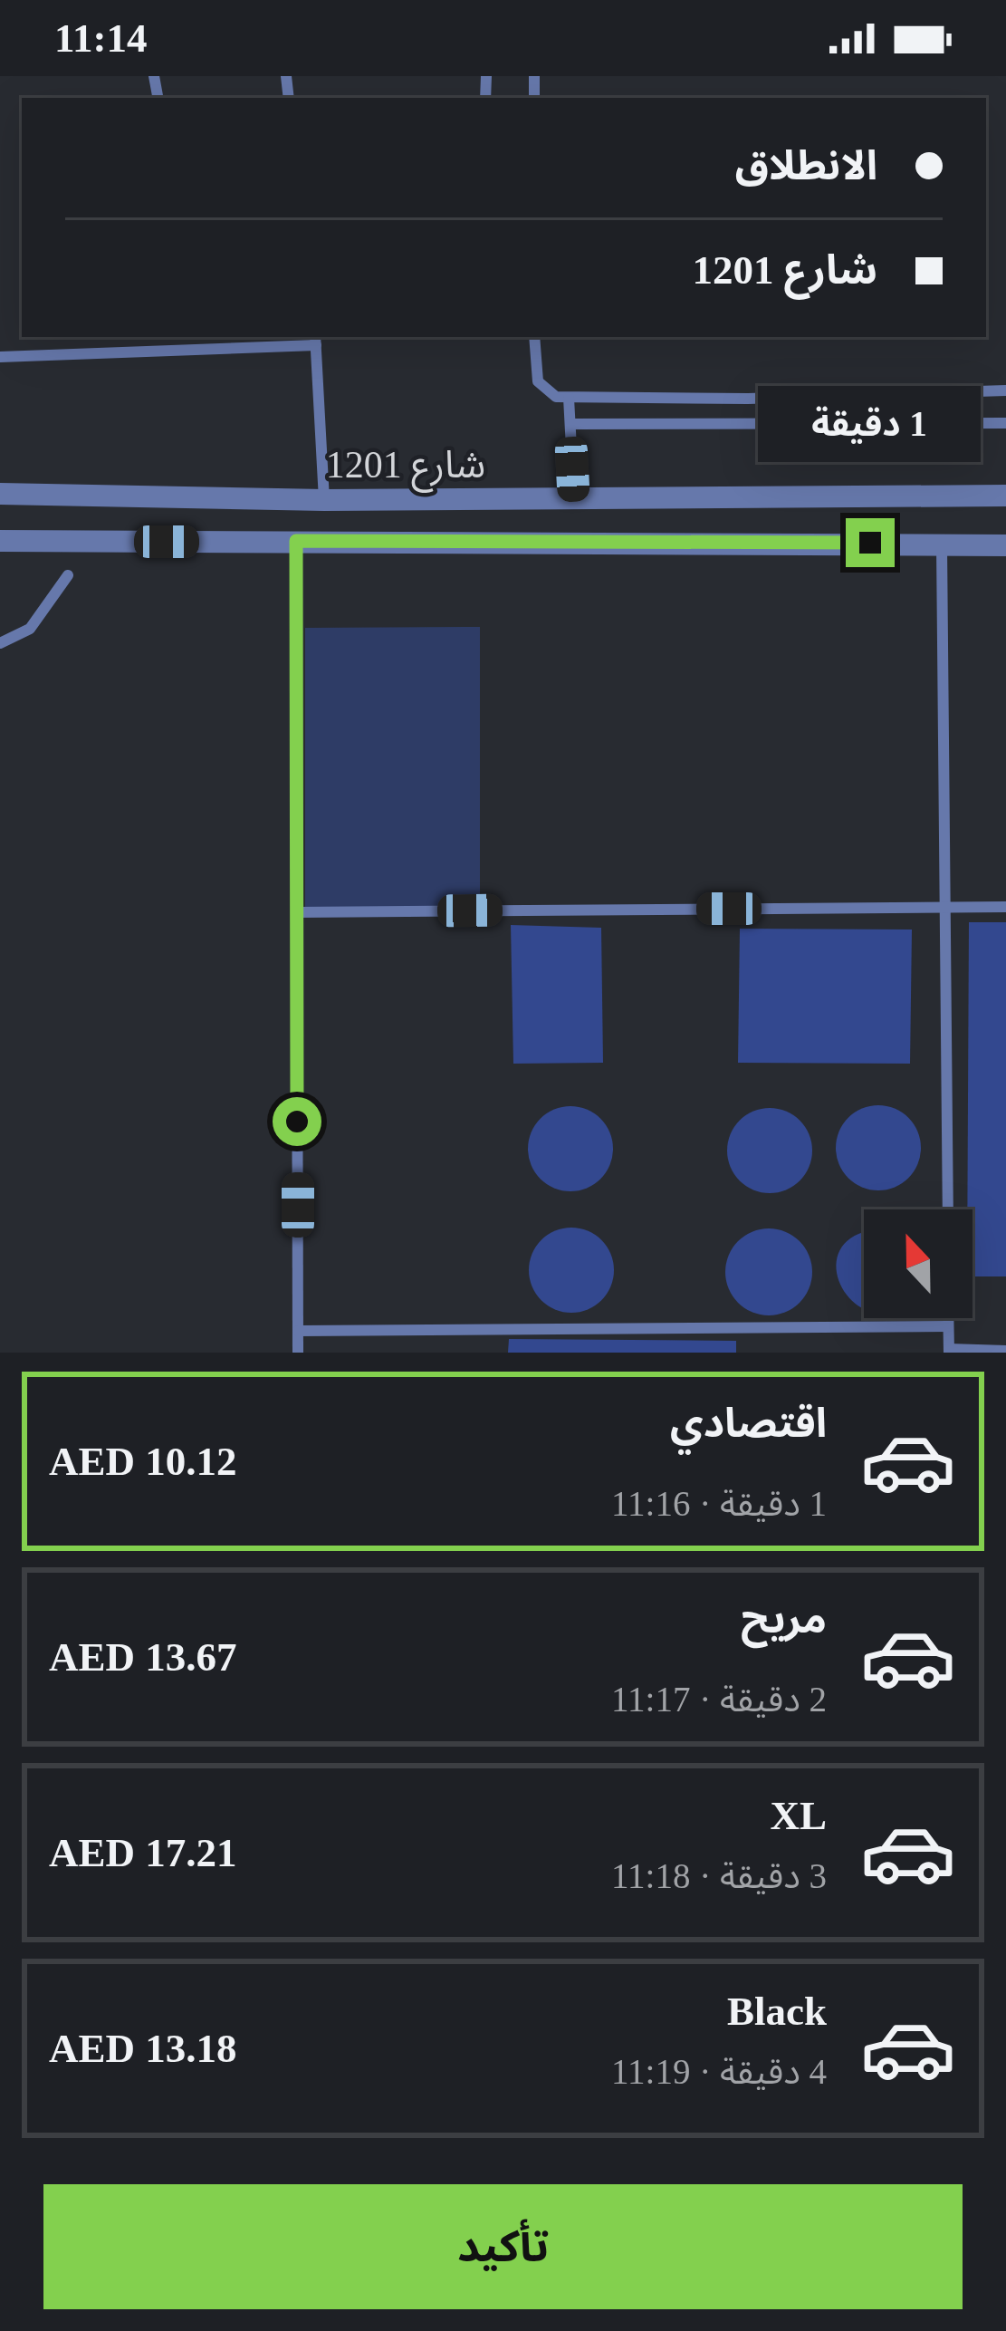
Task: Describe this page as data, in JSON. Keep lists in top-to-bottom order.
{
  "streets": {
    "street": ["شارع 1201"]
  },
  "north": "top",
  "page": {
    "status": "11:14",
    "banner": ["الانطلاق", "شارع 1201"],
    "bubble": "1 دقيقة",
    "list": [
      {
        "name": "اقتصادي",
        "note": "1 دقيقة · 11:16",
        "value": "AED 10.12"
      },
      {
        "name": "مريح",
        "note": "2 دقيقة · 11:17",
        "value": "AED 13.67"
      },
      {
        "name": "XL",
        "note": "3 دقيقة · 11:18",
        "value": "AED 17.21"
      },
      {
        "name": "Black",
        "note": "4 دقيقة · 11:19",
        "value": "AED 13.18"
      }
    ],
    "buttons": "تأكيد"
  }
}
